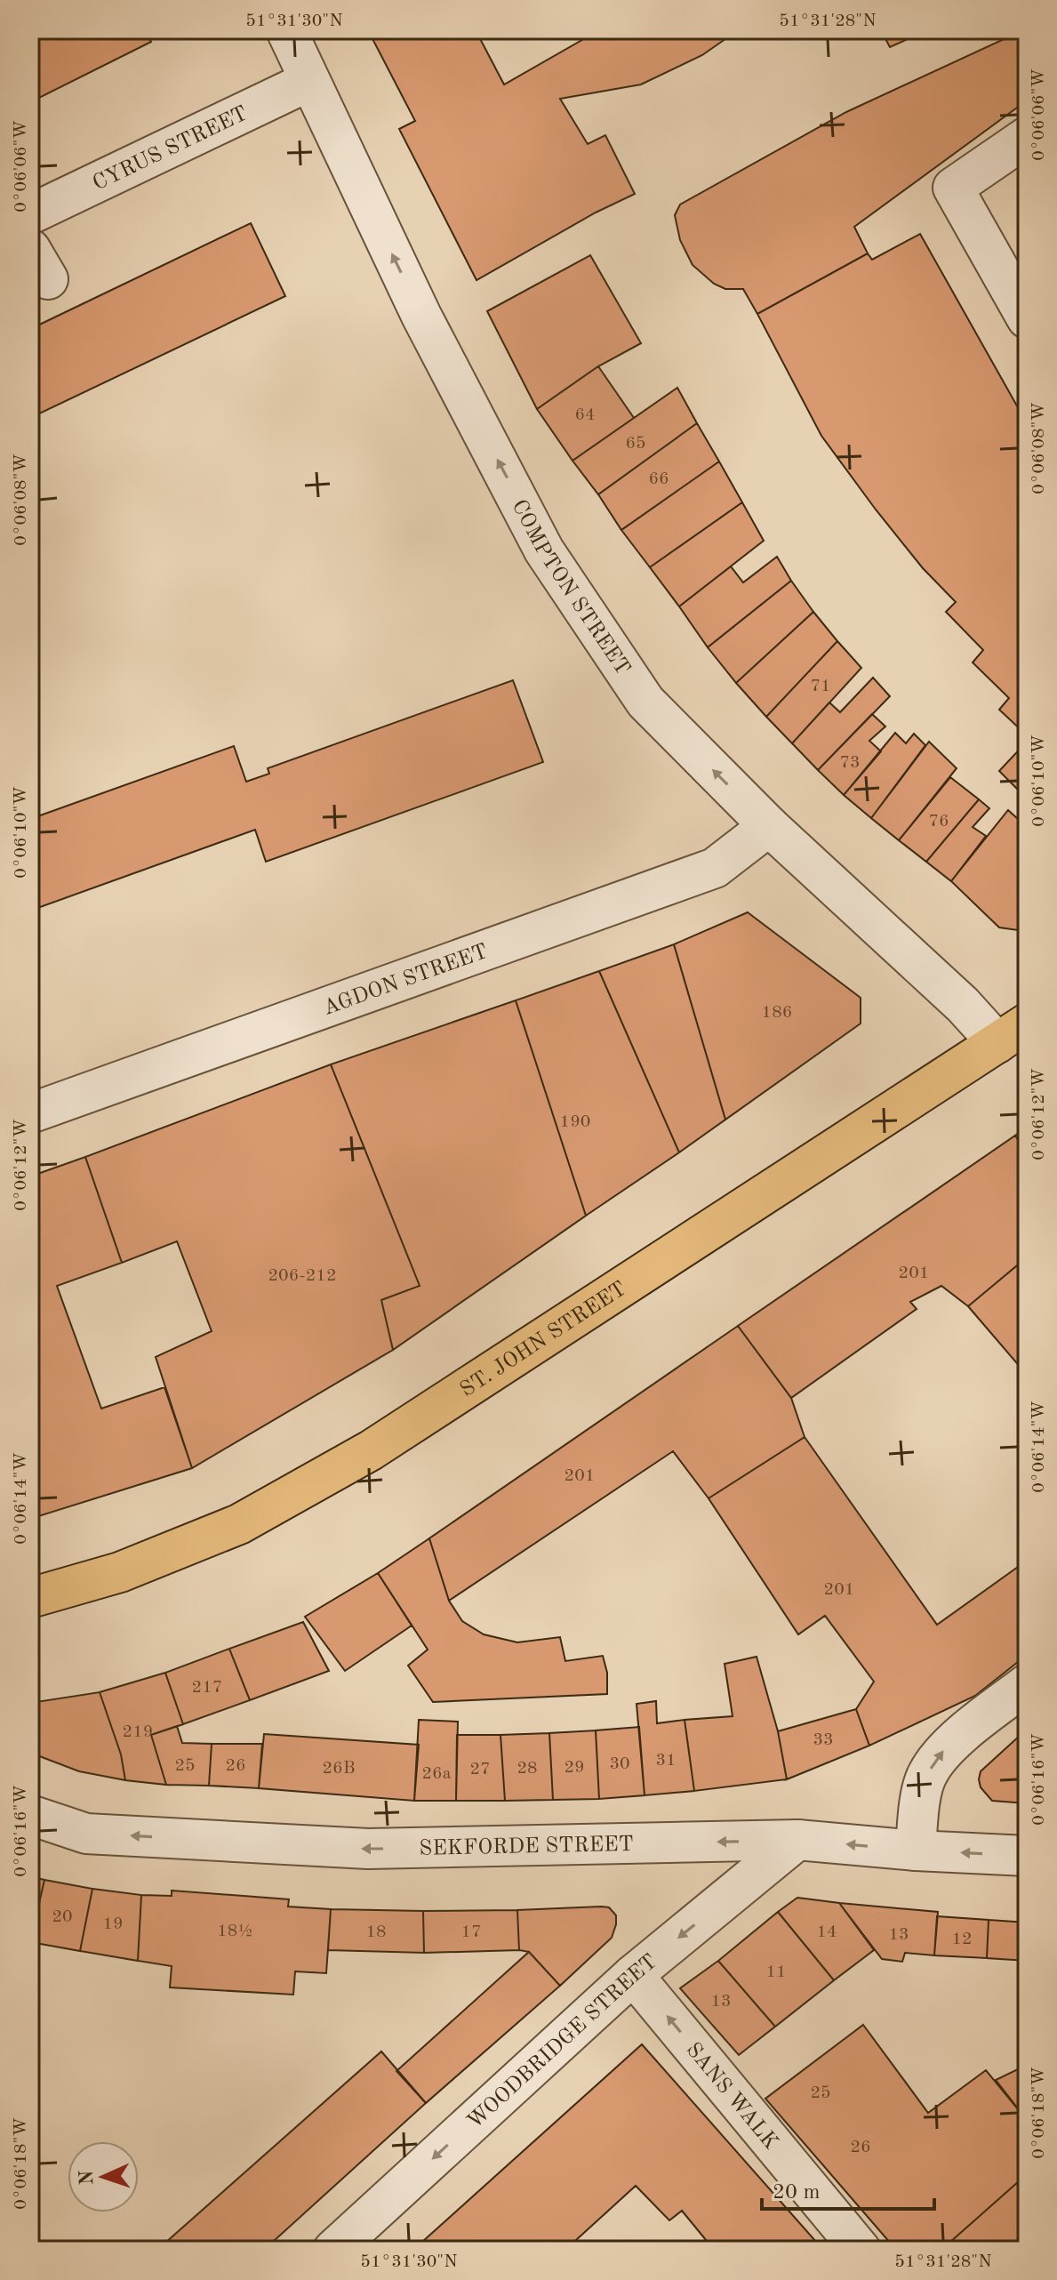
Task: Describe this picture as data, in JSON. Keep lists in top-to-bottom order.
{
  "streets": {
    "main road": ["ST. JOHN STREET"],
    "street": [
      "CYRUS STREET",
      "COMPTON STREET",
      "AGDON STREET",
      "SEKFORDE STREET",
      "WOODBRIDGE STREET",
      "SANS WALK"
    ]
  },
  "crossings": [
    ["CYRUS STREET", "COMPTON STREET"],
    ["COMPTON STREET", "AGDON STREET"],
    ["COMPTON STREET", "ST. JOHN STREET"],
    ["SEKFORDE STREET", "WOODBRIDGE STREET"],
    ["WOODBRIDGE STREET", "SANS WALK"]
  ],
  "one_way": [
    "COMPTON STREET",
    "SEKFORDE STREET",
    "WOODBRIDGE STREET",
    "SANS WALK"
  ],
  "house_numbers": [
    "64",
    "65",
    "66",
    "71",
    "73",
    "76",
    "186",
    "190",
    "201",
    "206-212",
    "201",
    "201",
    "217",
    "219",
    "33",
    "31",
    "30",
    "25",
    "26",
    "29",
    "26B",
    "28",
    "27",
    "26a",
    "20",
    "19",
    "18½",
    "18",
    "17",
    "14",
    "13",
    "12",
    "11",
    "13",
    "25",
    "26"
  ],
  "scale_bar": "20 m",
  "north": "left",
  "coordinates": [
    "51°31'30\"N",
    "51°31'28\"N",
    "0°06'06\"W",
    "0°06'08\"W",
    "0°06'10\"W",
    "0°06'12\"W",
    "0°06'14\"W",
    "0°06'16\"W",
    "0°06'18\"W"
  ]
}
